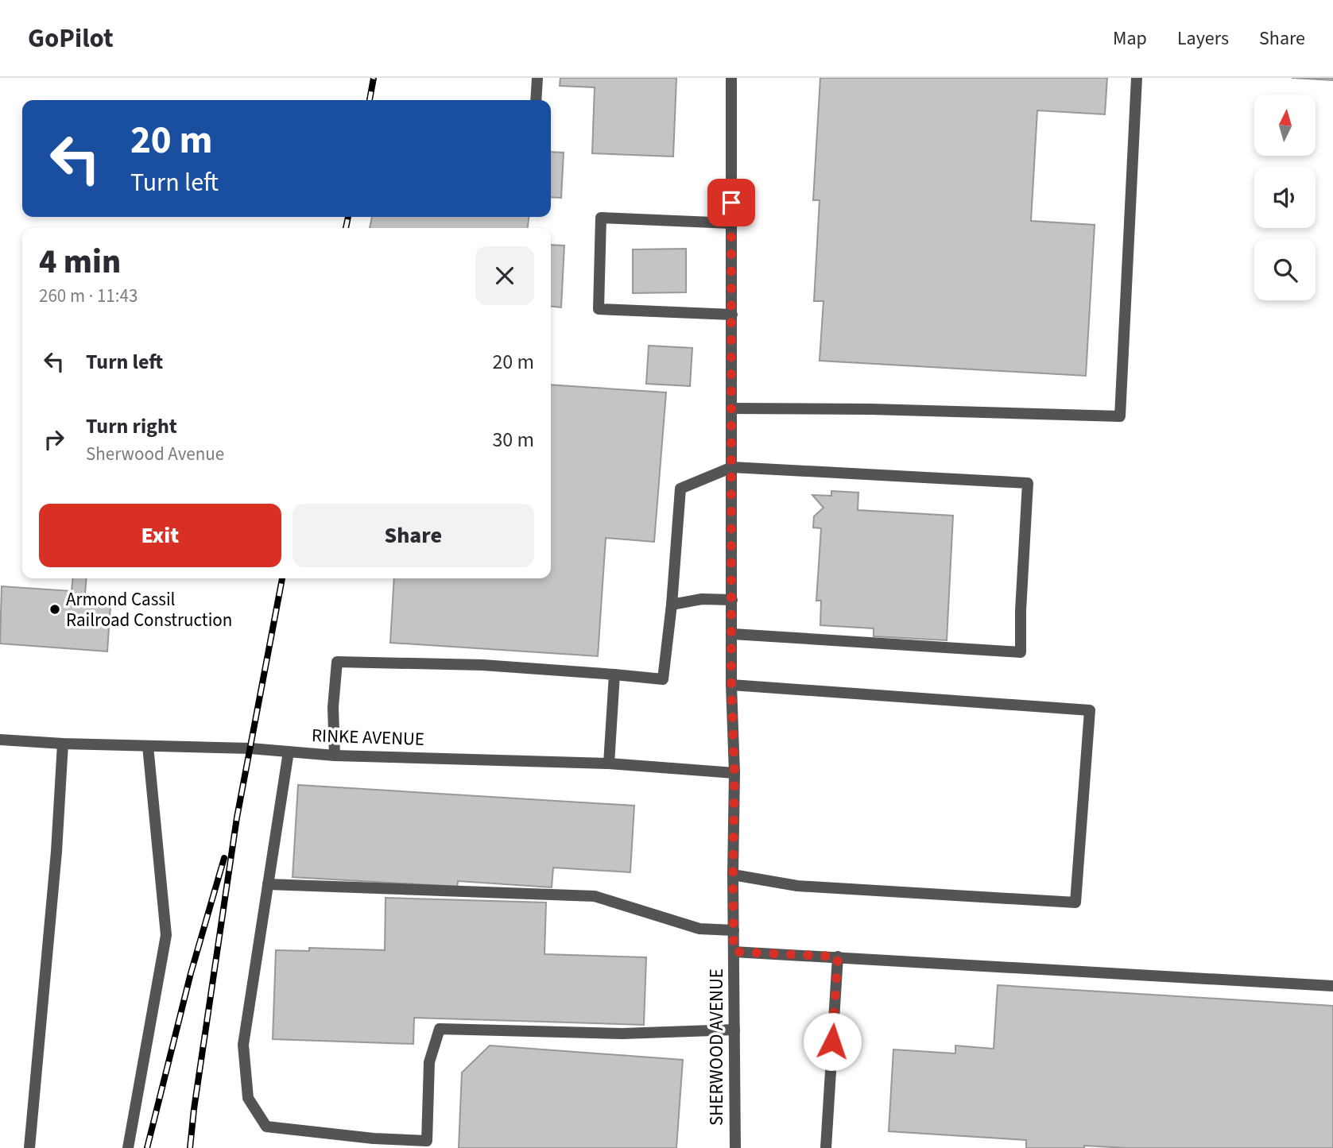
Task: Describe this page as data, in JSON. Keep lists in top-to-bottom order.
{
  "streets": {
    "street": ["RINKE AVENUE", "SHERWOOD AVENUE"]
  },
  "crossings": [
    ["RINKE AVENUE", "SHERWOOD AVENUE"]
  ],
  "places": ["Armond Cassil Railroad Construction"],
  "north": "top",
  "page": {
    "header": "GoPilot",
    "nav": ["Map", "Layers", "Share"],
    "turn": ["20 m", "Turn left"],
    "heading": ["4 min", "260 m · 11:43"],
    "list": [
      {
        "name": "Turn left",
        "value": "20 m"
      },
      {
        "name": "Turn right",
        "note": "Sherwood Avenue",
        "value": "30 m"
      }
    ],
    "buttons": ["Exit", "Share"]
  }
}
